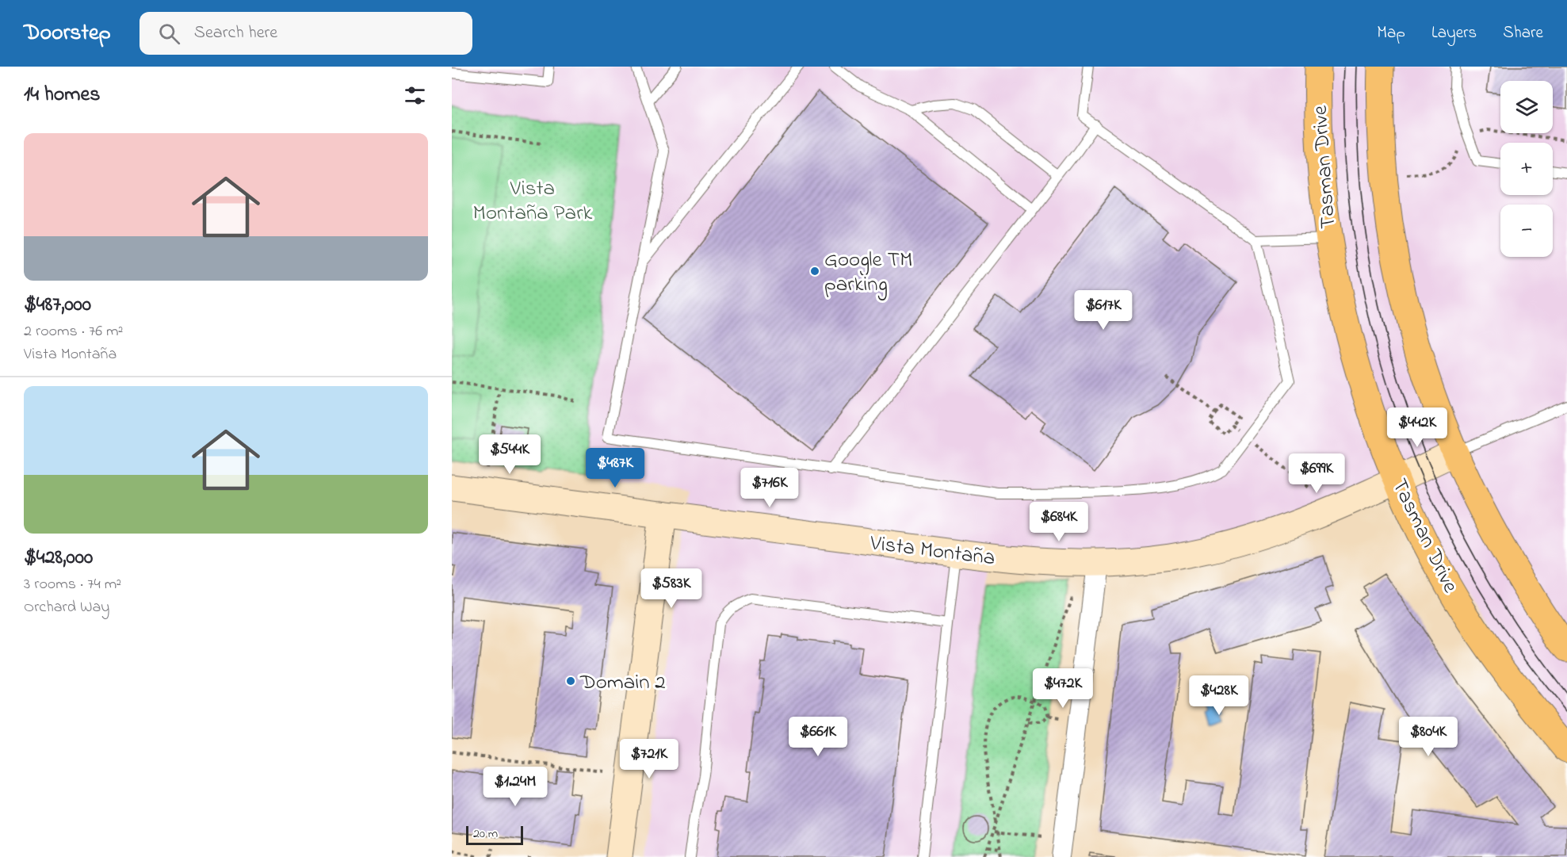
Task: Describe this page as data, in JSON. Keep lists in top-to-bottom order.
{
  "streets": {
    "main road": ["Tasman Drive", "Vista Montaña"]
  },
  "crossings": [
    ["Tasman Drive", "Vista Montaña"]
  ],
  "parks": ["Vista Montaña Park"],
  "places": ["Google TM parking", "Domain 2"],
  "scale_bar": "20 m",
  "page": {
    "header": "Doorstep",
    "search": "Search here",
    "nav": ["Map", "Layers", "Share"],
    "heading": "14 homes",
    "map_buttons": ["+", "−"],
    "list": [
      {
        "name": "$487,000",
        "note": "2 rooms · 76 m² · Vista Montaña"
      },
      {
        "name": "$428,000",
        "note": "3 rooms · 74 m² · Orchard Way"
      }
    ],
    "price": [
      "$617K",
      "$442K",
      "$544K",
      "$487K",
      "$699K",
      "$716K",
      "$684K",
      "$583K",
      "$472K",
      "$428K",
      "$661K",
      "$804K",
      "$721K",
      "$1.24M"
    ],
    "scale": "20 m"
  }
}
